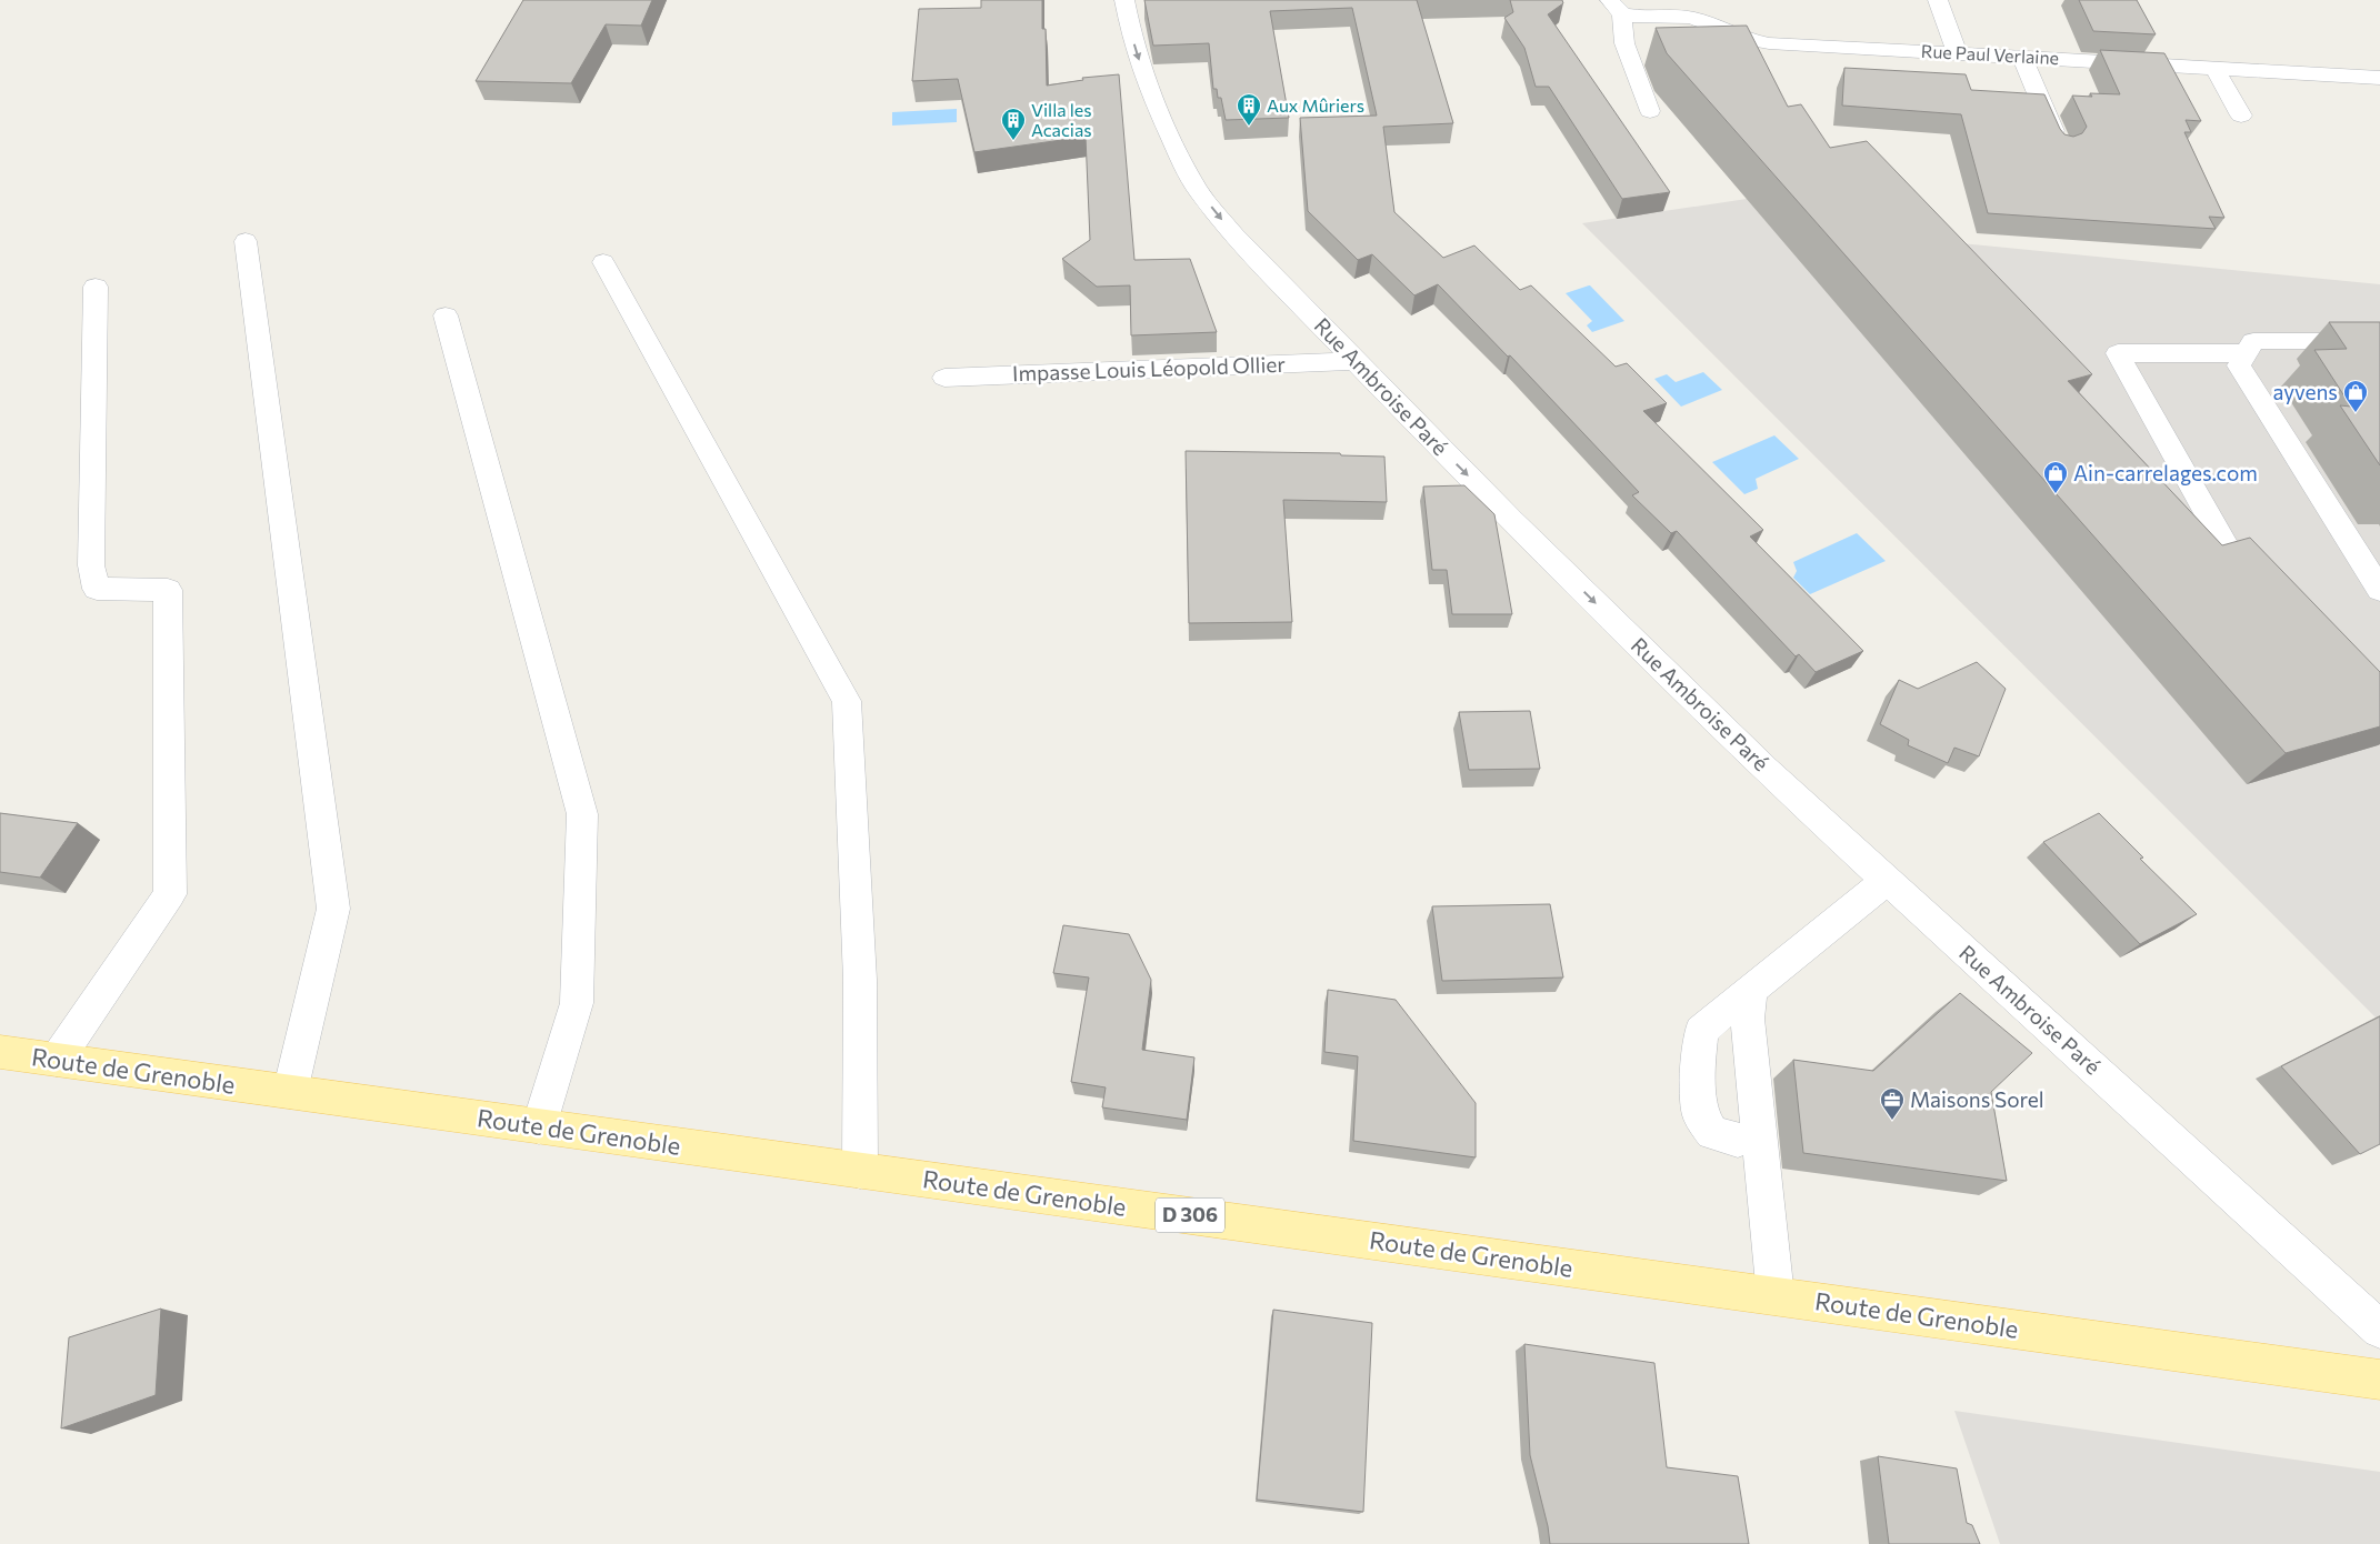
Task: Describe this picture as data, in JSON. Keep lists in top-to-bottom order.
{
  "streets": {
    "main road": ["Route de Grenoble", "D 306"],
    "street": ["Rue Paul Verlaine", "Impasse Louis Léopold Ollier", "Rue Ambroise Paré"]
  },
  "crossings": [
    ["Impasse Louis Léopold Ollier", "Rue Ambroise Paré"]
  ],
  "one_way": ["Rue Ambroise Paré"],
  "places": {
    "building": ["Aux Mûriers", "Villa les Acacias"],
    "shop": ["ayvens", "Ain-carrelages.com"],
    "office": ["Maisons Sorel"]
  }
}
